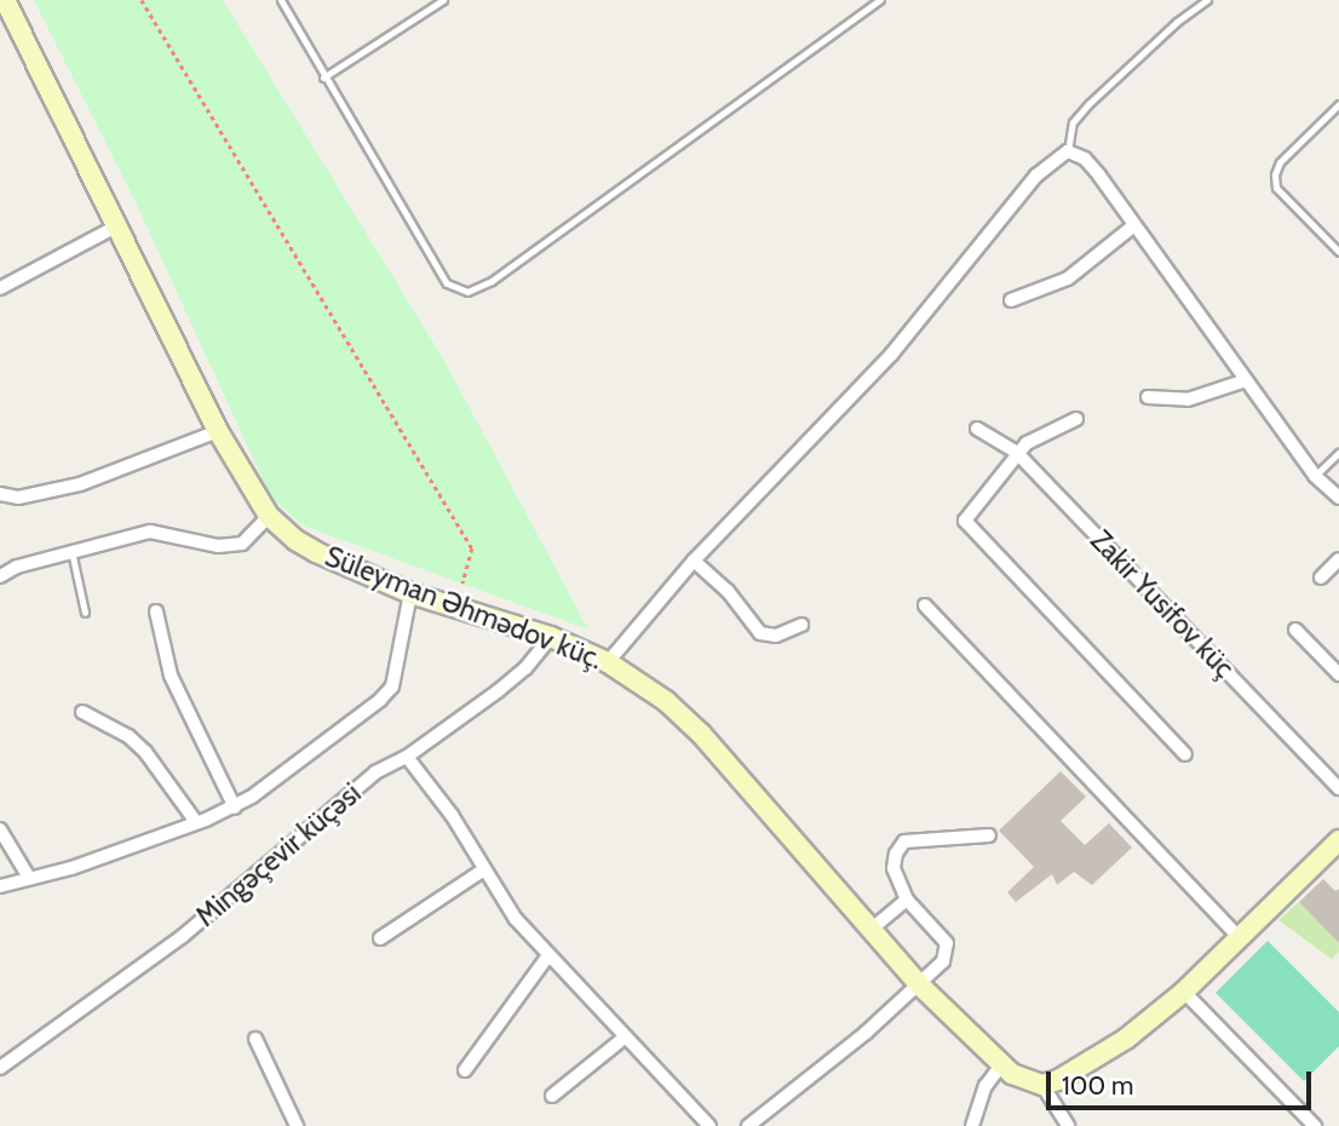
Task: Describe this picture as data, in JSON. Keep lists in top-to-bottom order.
{
  "streets": {
    "street": ["Zakir Yusifov küç", "Süleyman Əhmədov küç.", "Mingəçevir küçəsi"]
  },
  "crossings": [
    ["Süleyman Əhmədov küç.", "Mingəçevir küçəsi"]
  ],
  "scale_bar": "100 m"
}
